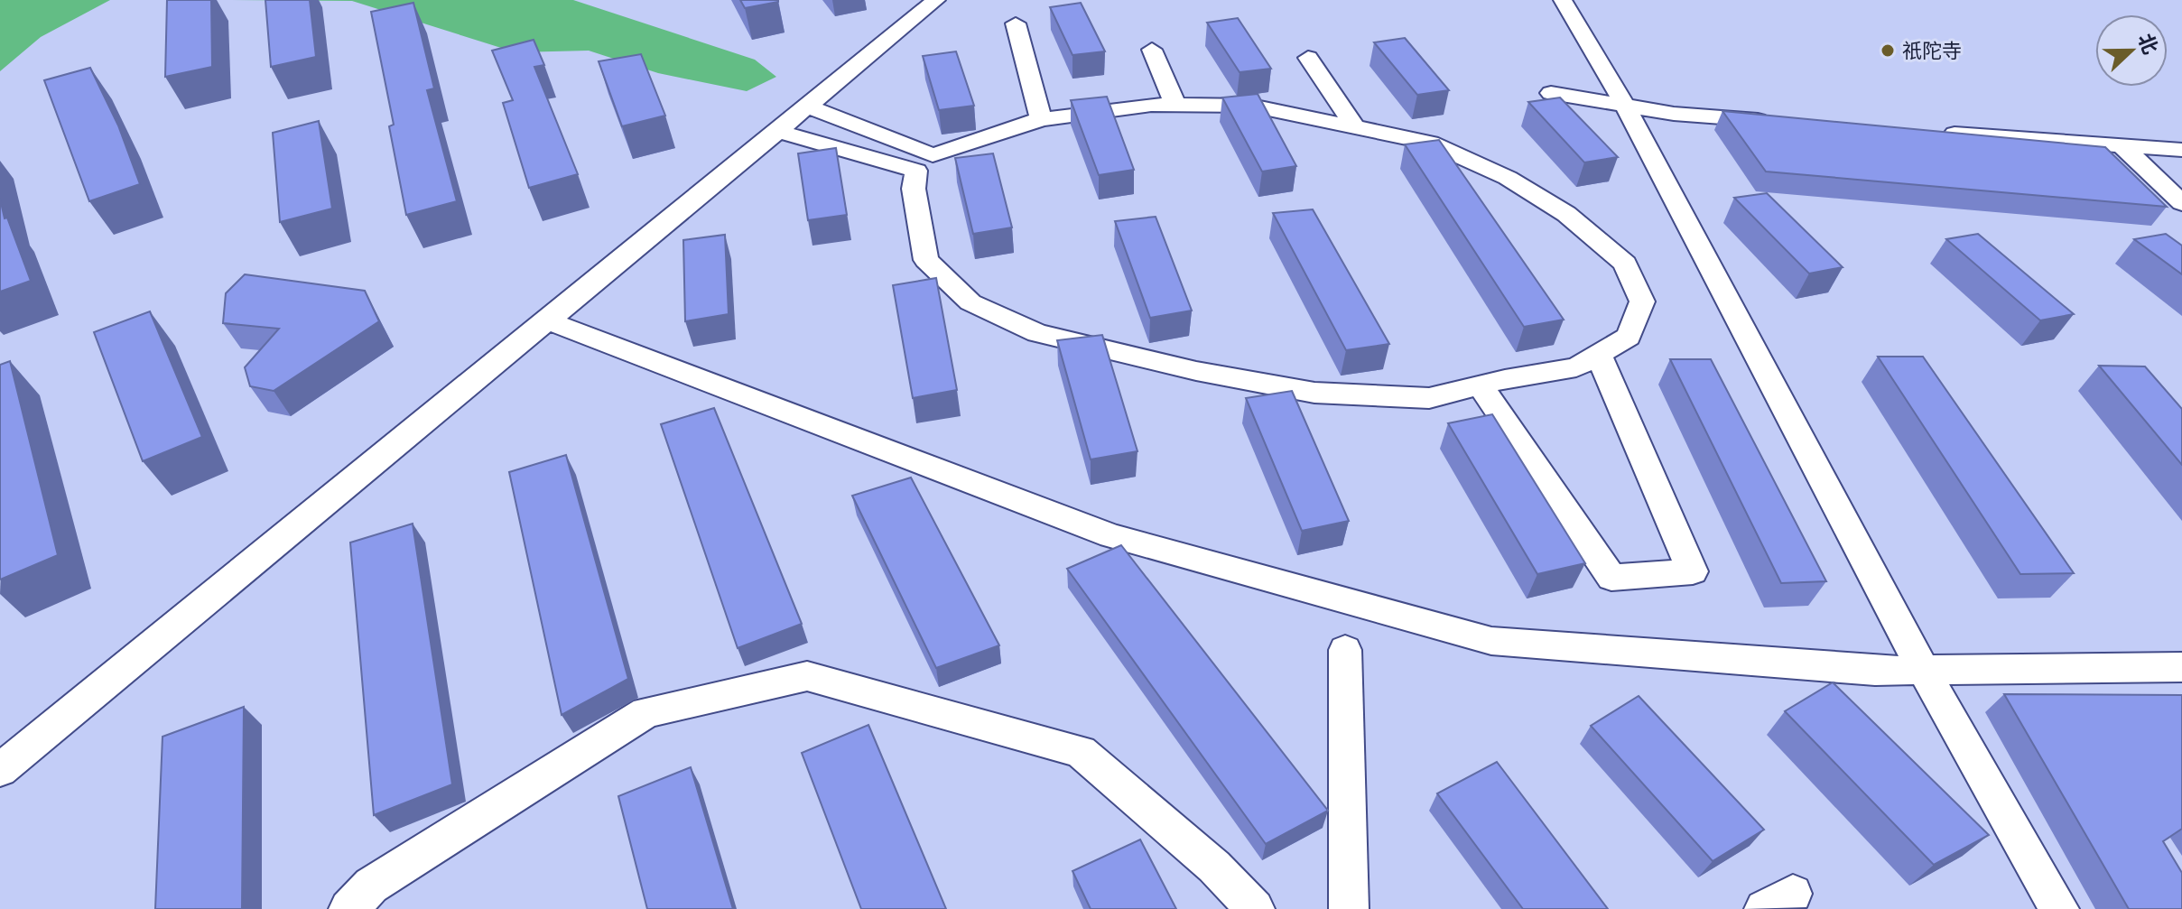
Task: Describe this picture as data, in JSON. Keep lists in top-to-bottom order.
{
  "places": ["祇陀寺"],
  "north": "right"
}
